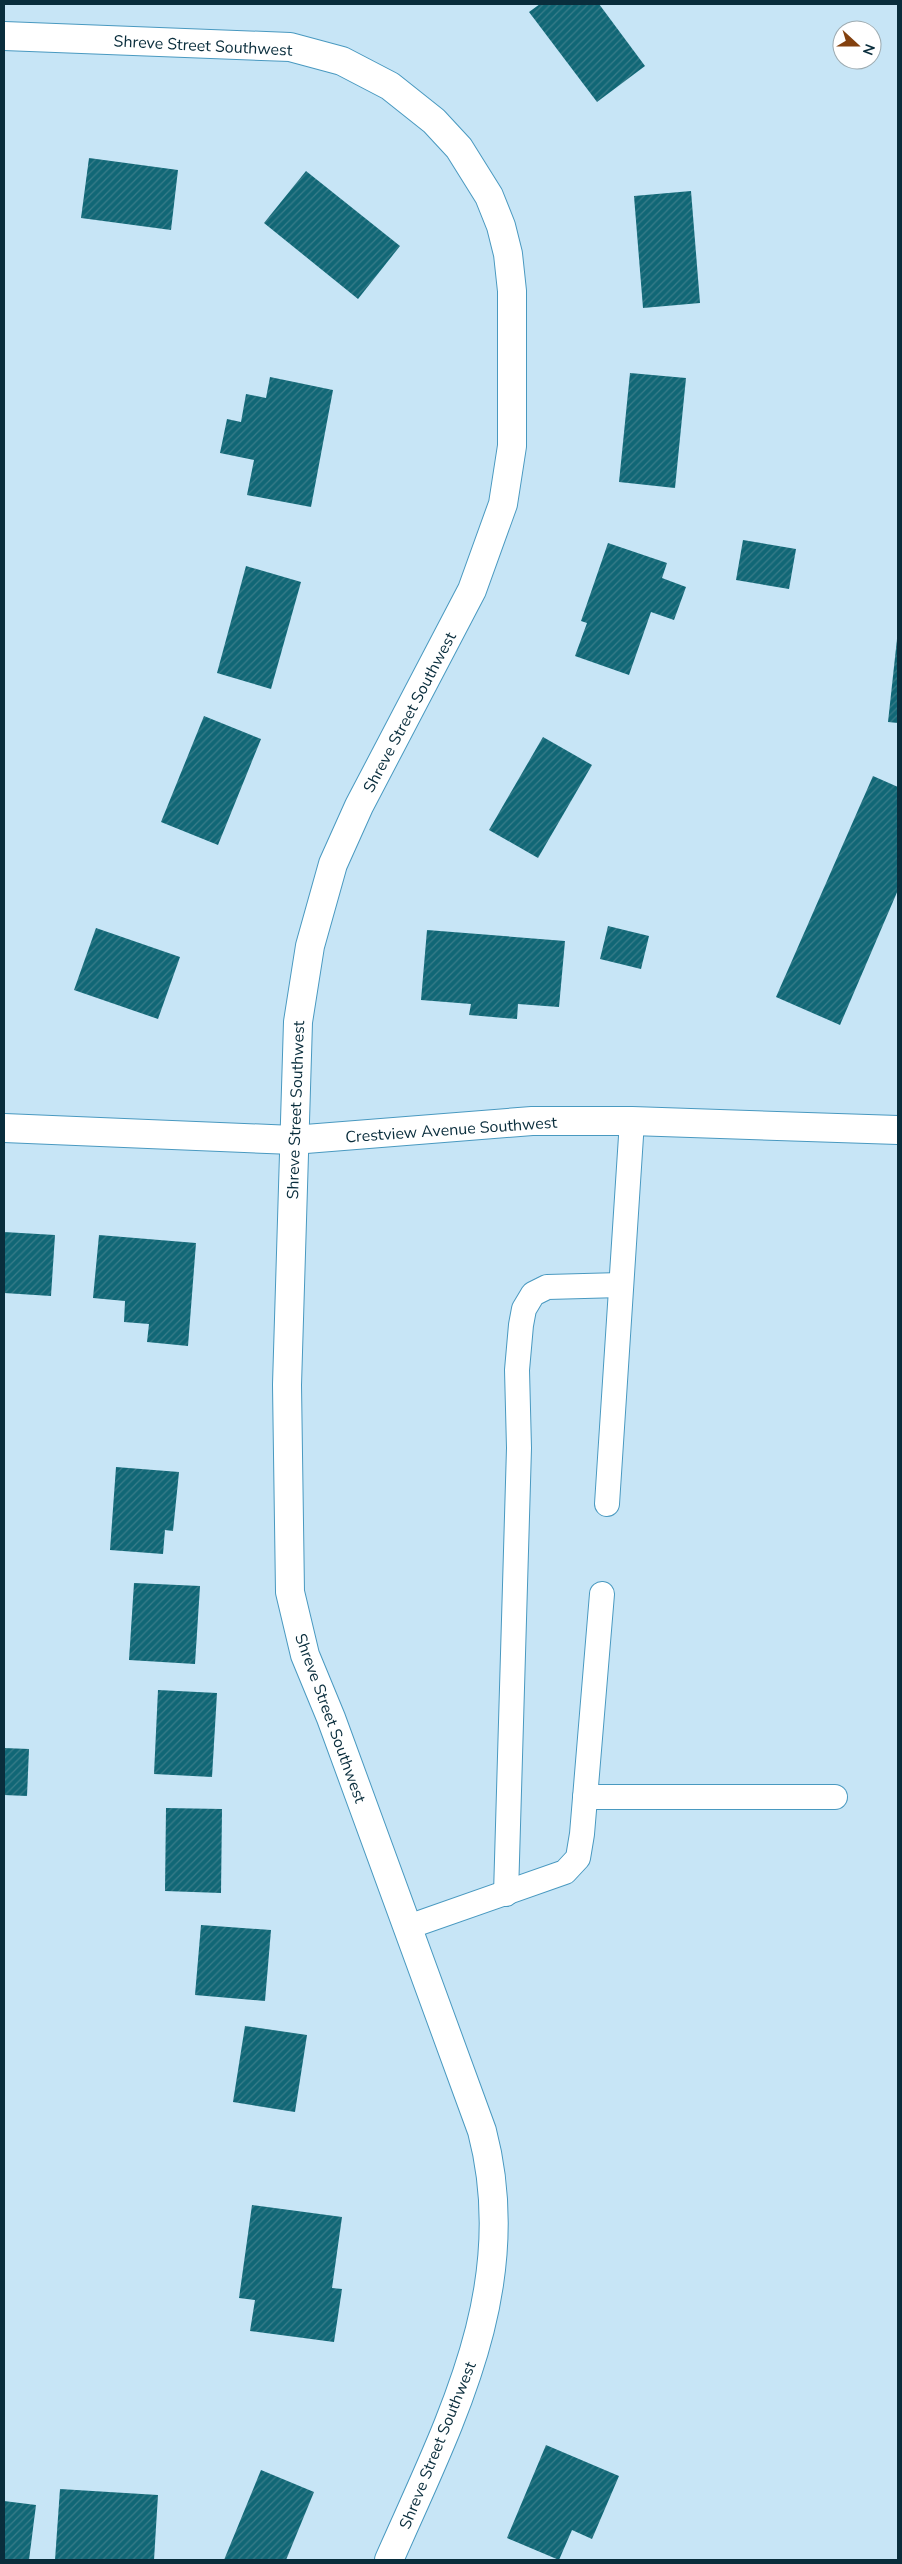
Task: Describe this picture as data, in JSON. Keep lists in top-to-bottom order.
{
  "streets": {
    "street": ["Shreve Street Southwest", "Crestview Avenue Southwest"]
  },
  "crossings": [
    ["Shreve Street Southwest", "Crestview Avenue Southwest"]
  ],
  "north": "right"
}
